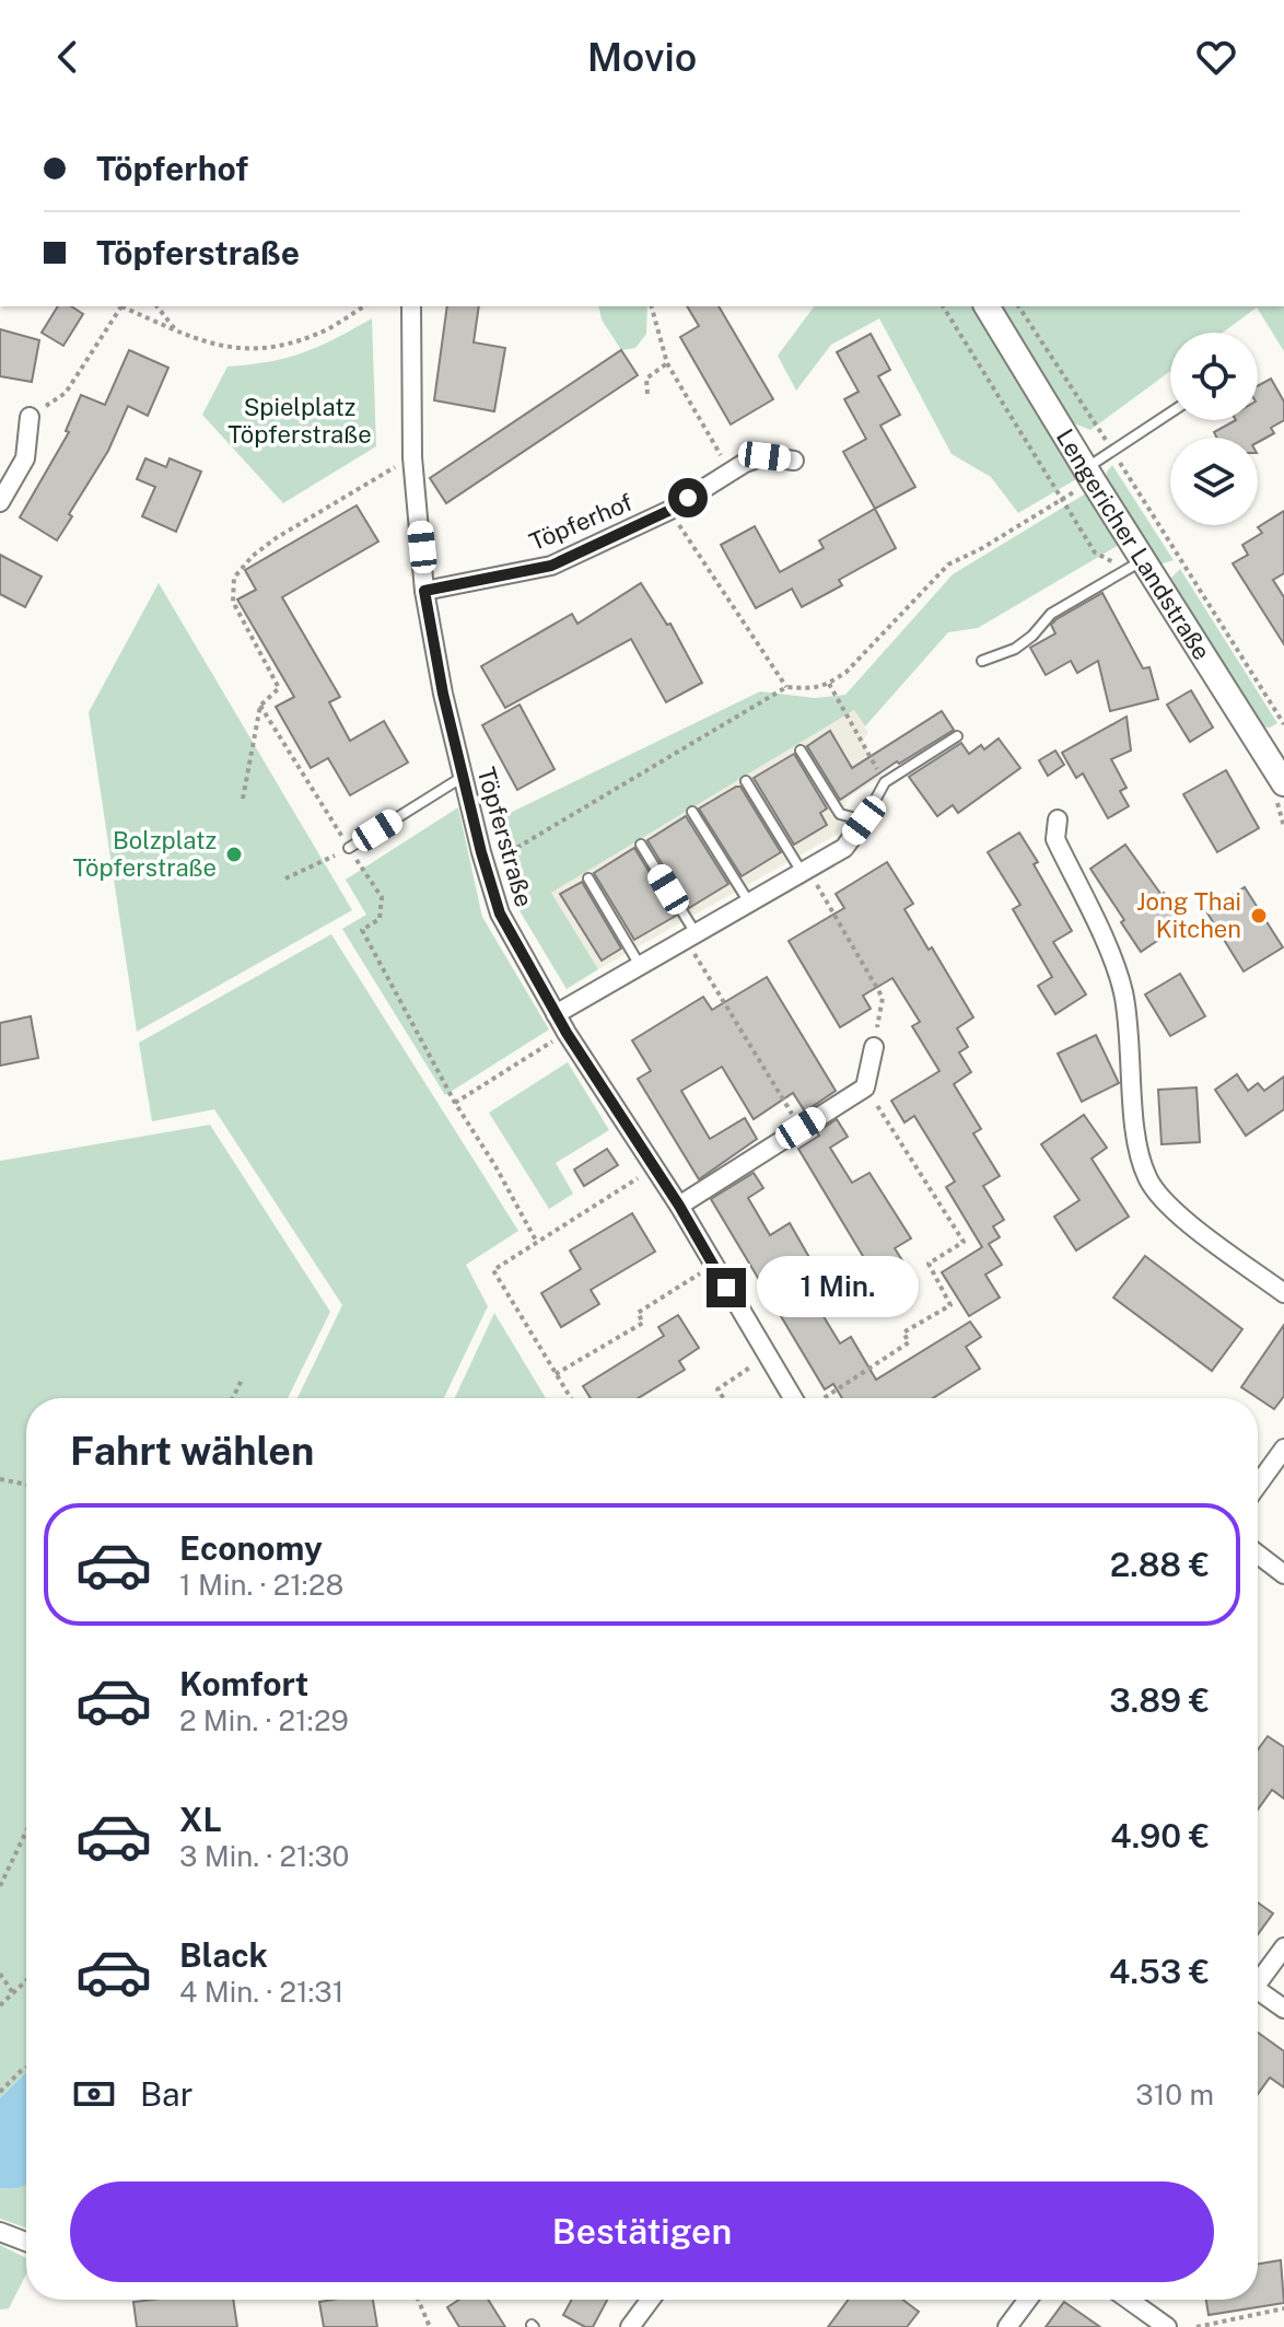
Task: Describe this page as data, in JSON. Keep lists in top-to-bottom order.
{
  "streets": {
    "main road": ["Lengericher Landstraße"],
    "street": ["Töpferhof", "Töpferstraße"]
  },
  "crossings": [
    ["Töpferhof", "Töpferstraße"]
  ],
  "parks": ["Spielplatz Töpferstraße"],
  "places": ["Bolzplatz Töpferstraße", "Jong Thai Kitchen"],
  "page": {
    "header": "Movio",
    "banner": ["Töpferhof", "Töpferstraße"],
    "bubble": "1 Min.",
    "heading": "Fahrt wählen",
    "list": [
      {
        "name": "Economy",
        "note": "1 Min. · 21:28",
        "value": "2.88 €"
      },
      {
        "name": "Komfort",
        "note": "2 Min. · 21:29",
        "value": "3.89 €"
      },
      {
        "name": "XL",
        "note": "3 Min. · 21:30",
        "value": "4.90 €"
      },
      {
        "name": "Black",
        "note": "4 Min. · 21:31",
        "value": "4.53 €"
      }
    ],
    "pay": ["Bar", "310 m"],
    "buttons": "Bestätigen"
  }
}
